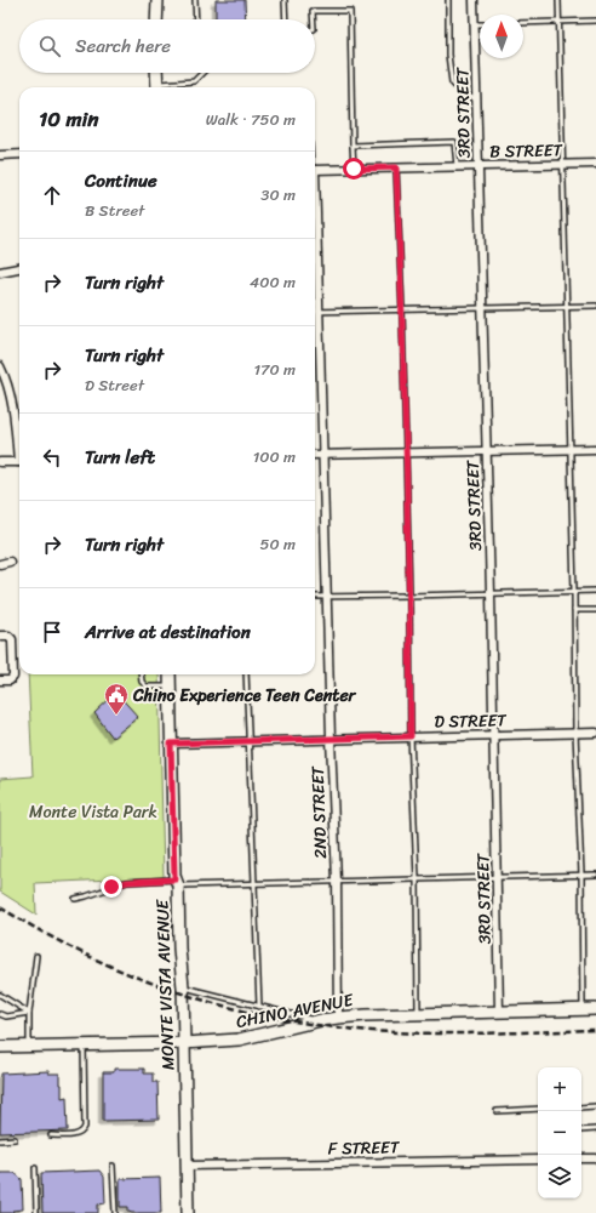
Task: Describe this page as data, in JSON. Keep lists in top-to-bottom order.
{
  "streets": {
    "main road": ["MONTE VISTA AVENUE", "CHINO AVENUE"],
    "street": [
      "3RD STREET",
      "B STREET",
      "D STREET",
      "2ND STREET",
      "F STREET"
    ]
  },
  "crossings": [
    ["3RD STREET", "B STREET"],
    ["3RD STREET", "D STREET"],
    ["3RD STREET", "CHINO AVENUE"],
    ["D STREET", "2ND STREET"],
    ["D STREET", "MONTE VISTA AVENUE"],
    ["2ND STREET", "CHINO AVENUE"],
    ["MONTE VISTA AVENUE", "CHINO AVENUE"],
    ["MONTE VISTA AVENUE", "F STREET"]
  ],
  "parks": ["Monte Vista Park"],
  "places": {
    "public building": ["Chino Experience Teen Center"]
  },
  "north": "top",
  "page": {
    "search": "Search here",
    "heading": ["10 min", "Walk · 750 m"],
    "list": [
      ["Continue", "B Street", "30 m"],
      ["Turn right", "400 m"],
      ["Turn right", "D Street", "170 m"],
      ["Turn left", "100 m"],
      ["Turn right", "50 m"],
      "Arrive at destination"
    ],
    "map_buttons": ["+", "−"]
  }
}
